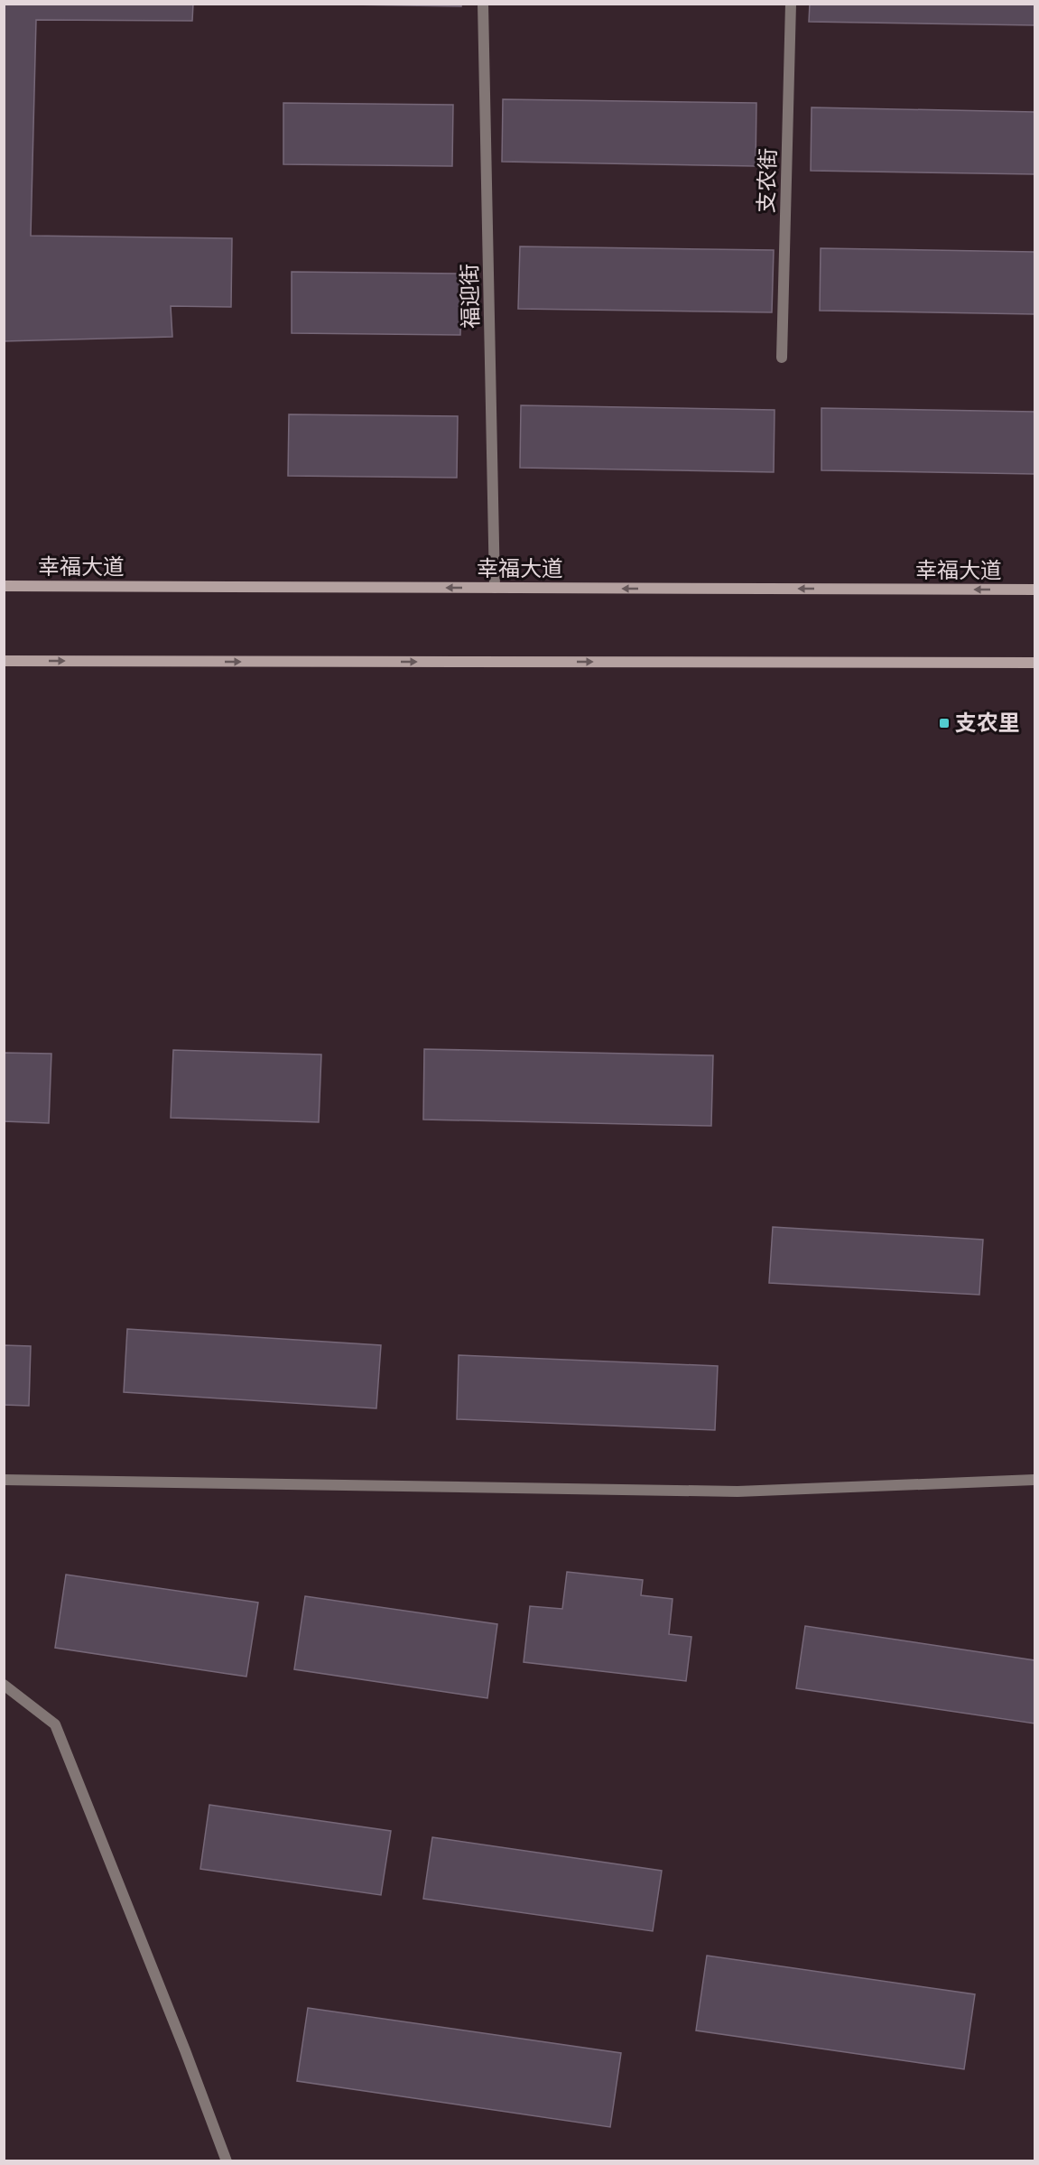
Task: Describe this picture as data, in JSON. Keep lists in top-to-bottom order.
{
  "streets": {
    "main road": ["幸福大道"],
    "street": ["支农街", "福迎街"]
  },
  "crossings": [
    ["福迎街", "幸福大道"]
  ],
  "places": {
    "transit": ["支农里"]
  }
}
